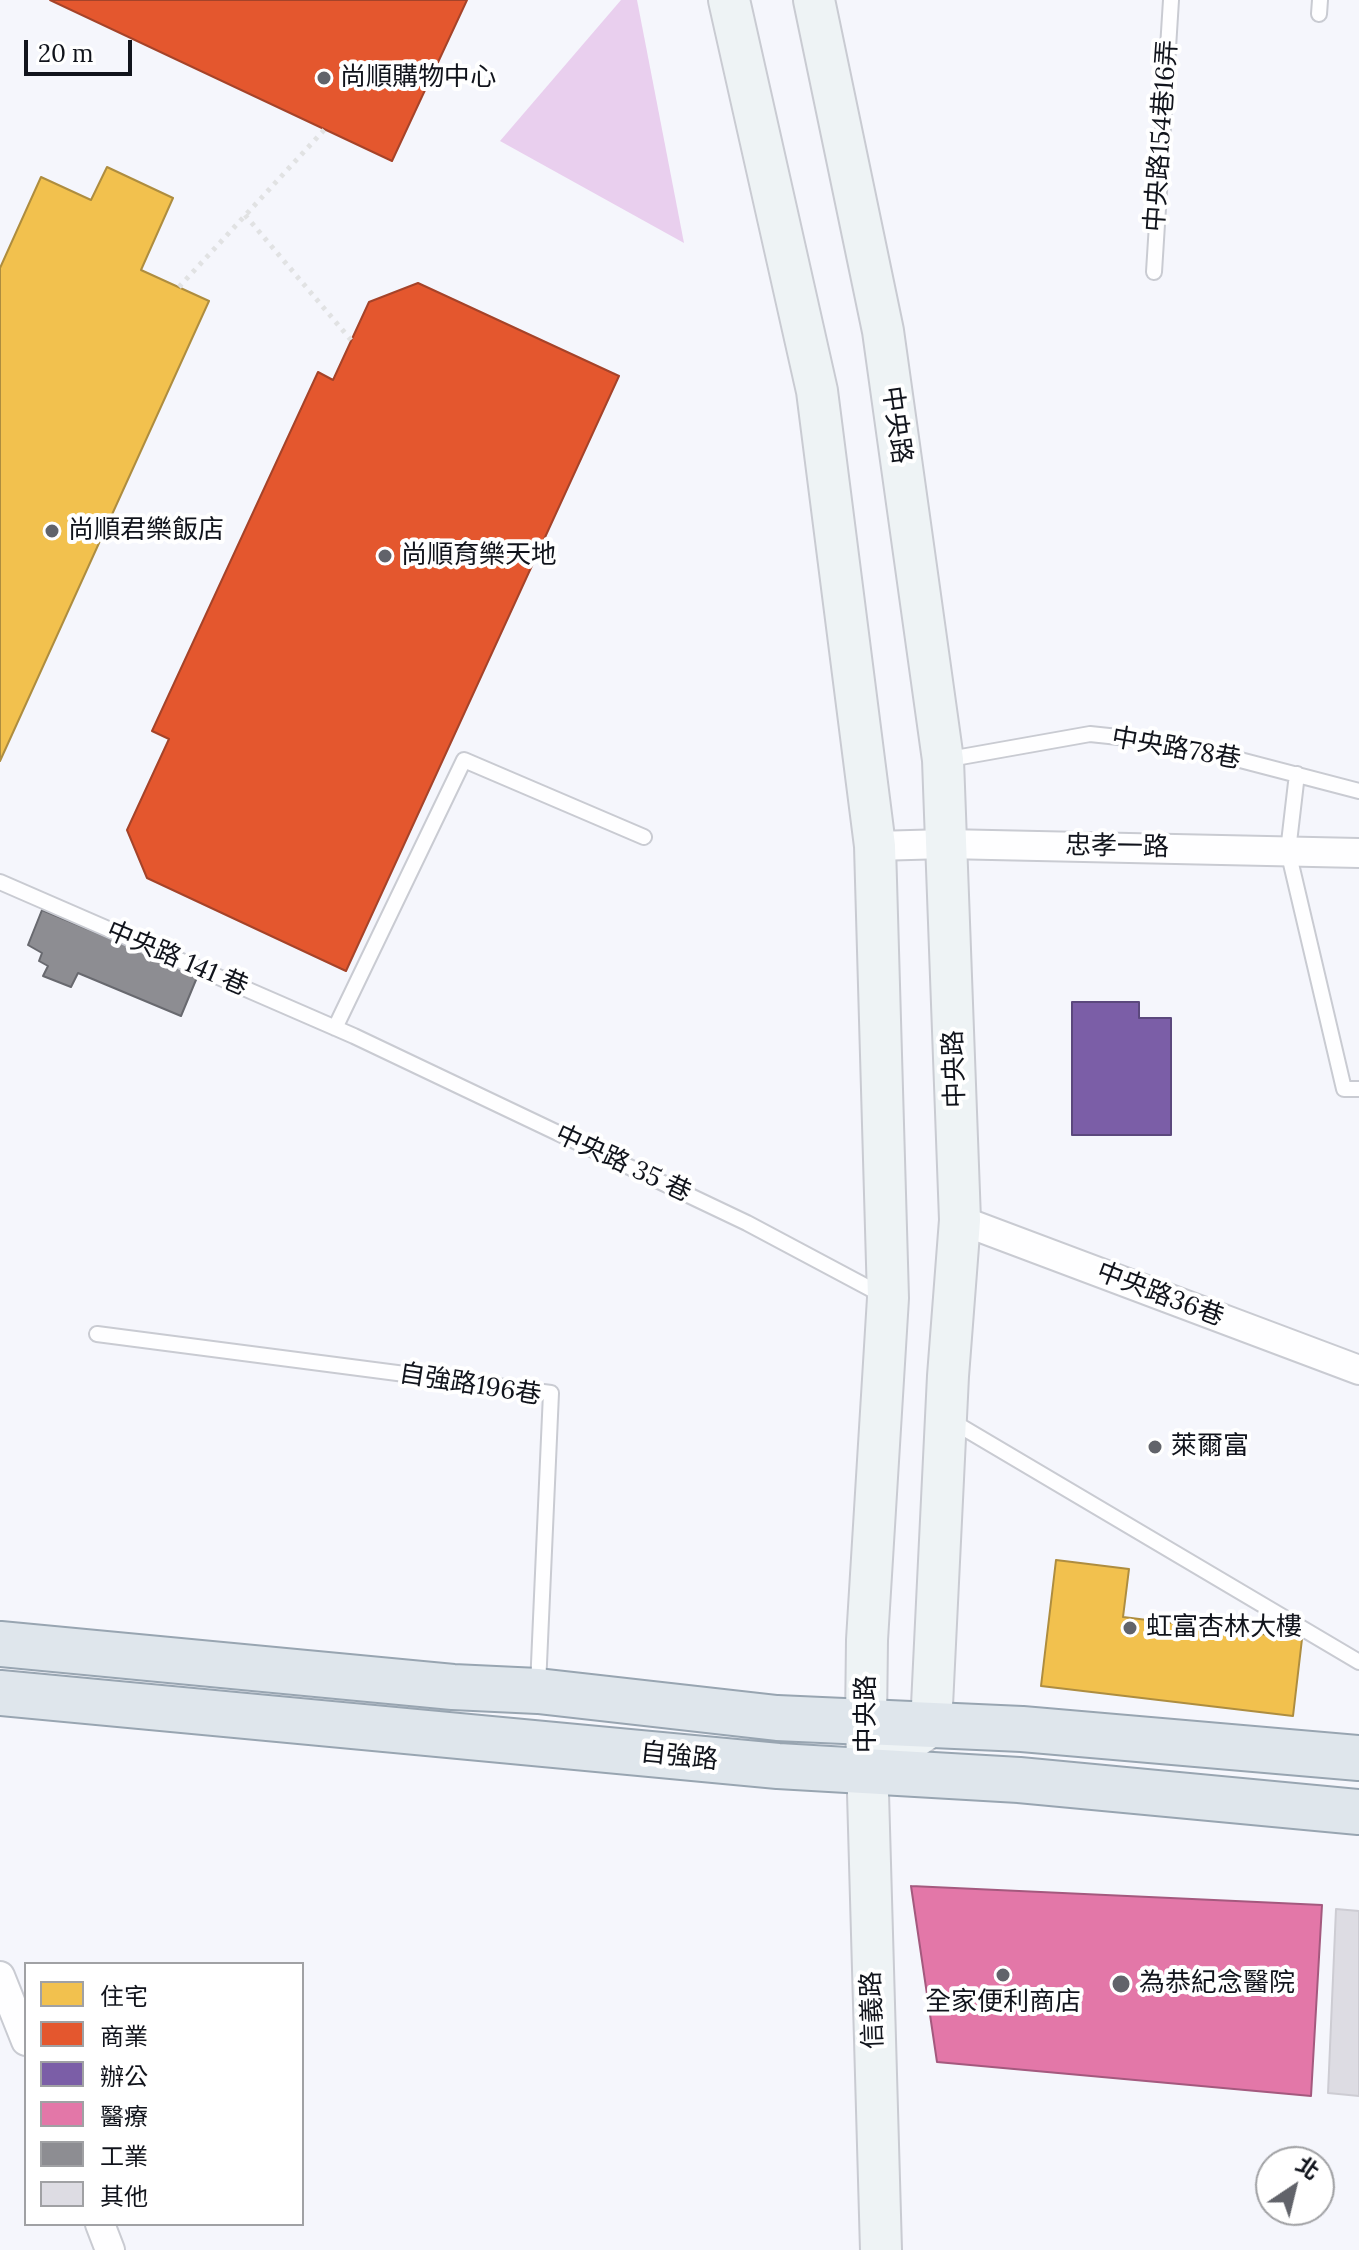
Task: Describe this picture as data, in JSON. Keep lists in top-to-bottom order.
{
  "streets": {
    "main road": ["自強路"],
    "street": [
      "中央路",
      "忠孝一路",
      "中央路36巷",
      "信義路"
    ],
    "lane": [
      "中央路154巷16弄",
      "中央路78巷",
      "中央路 141 巷",
      "中央路 35 巷",
      "自強路196巷"
    ]
  },
  "crossings": [
    ["中央路", "中央路78巷"],
    ["中央路", "忠孝一路"],
    ["中央路", "中央路 35 巷"],
    ["中央路", "中央路36巷"],
    ["中央路", "自強路"],
    ["中央路", "信義路"],
    ["中央路 141 巷", "中央路 35 巷"],
    ["自強路196巷", "自強路"],
    ["自強路", "信義路"]
  ],
  "places": [
    "尚順購物中心",
    "尚順君樂飯店",
    "尚順育樂天地",
    "萊爾富",
    "虹富杏林大樓",
    "全家便利商店",
    "為恭紀念醫院"
  ],
  "legend": [
    "住宅",
    "商業",
    "辦公",
    "醫療",
    "工業",
    "其他"
  ],
  "scale_bar": "20 m",
  "north": "top right"
}
